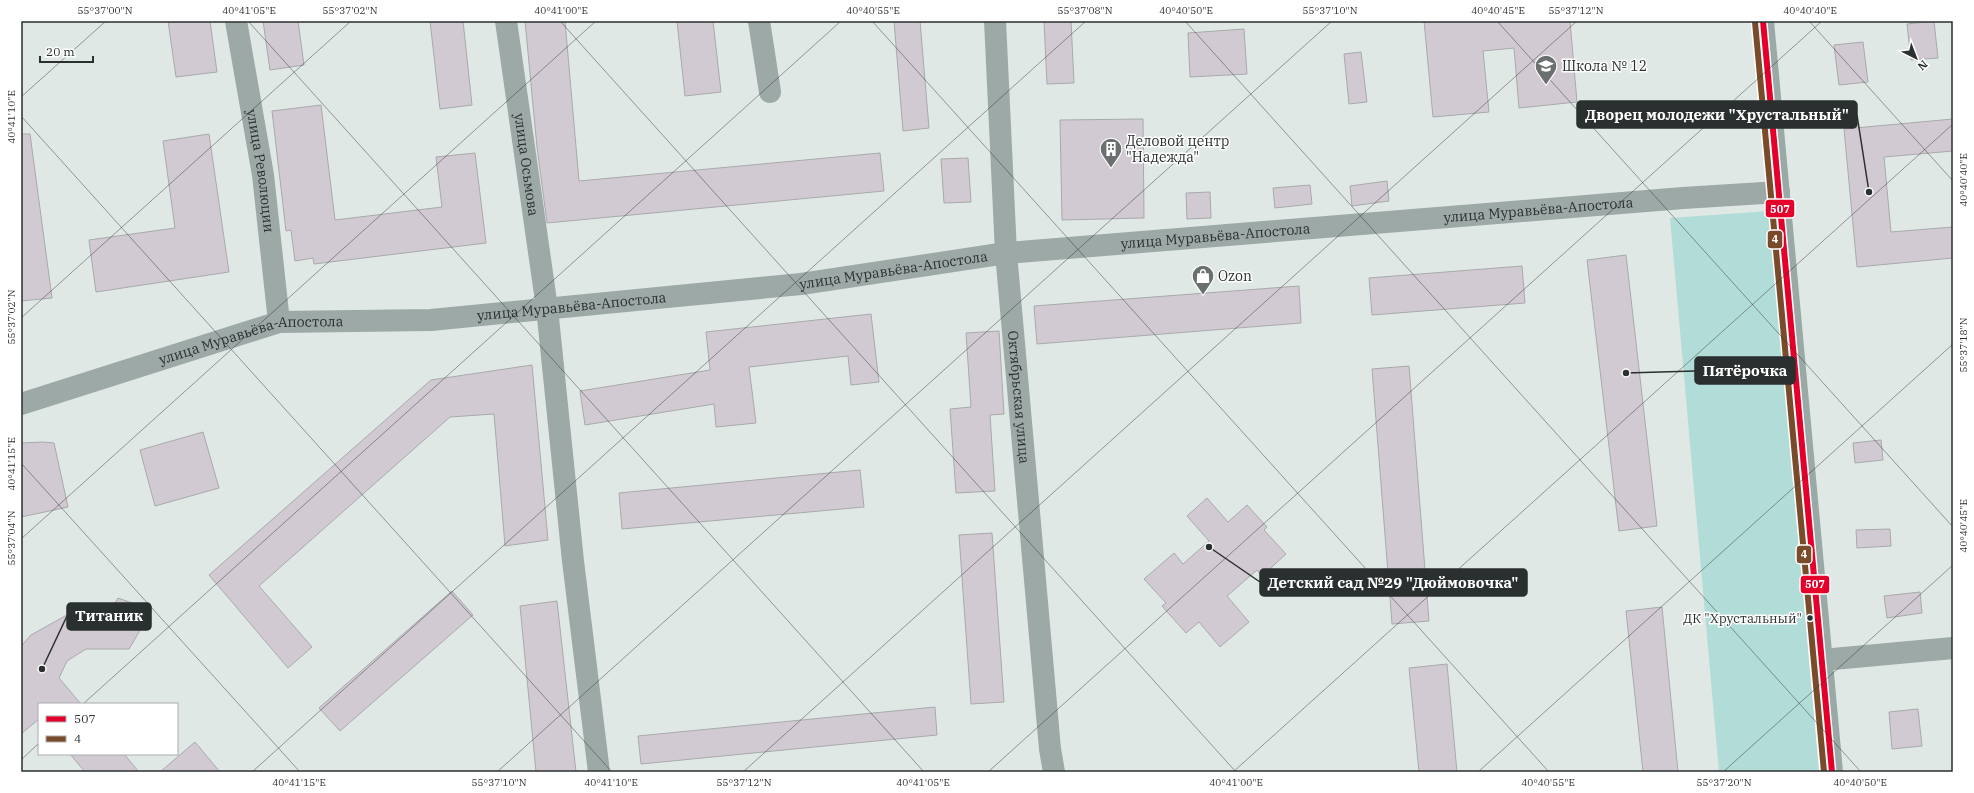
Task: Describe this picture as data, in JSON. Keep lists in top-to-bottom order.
{
  "streets": {
    "street": [
      "улица Осьмова",
      "улица Революции",
      "улица Муравьёва-Апостола",
      "Октябрьская улица"
    ]
  },
  "crossings": [
    ["улица Осьмова", "улица Муравьёва-Апостола"],
    ["улица Революции", "улица Муравьёва-Апостола"],
    ["улица Муравьёва-Апостола", "Октябрьская улица"]
  ],
  "places": {
    "school or university": ["Школа № 12"],
    "building": ["Деловой центр \"Надежда\""],
    "other": [
      "Дворец молодежи \"Хрустальный\"",
      "Пятёрочка",
      "Детский сад №29 \"Дюймовочка\"",
      "ДК \"Хрустальный\"",
      "Титаник"
    ],
    "shop": ["Ozon"]
  },
  "lines": ["transit line 507", "transit line 4"],
  "legend": ["507", "4"],
  "scale_bar": "20 m",
  "north": "bottom right",
  "coordinates": [
    "55°37'00\"N",
    "40°41'05\"E",
    "55°37'02\"N",
    "40°41'00\"E",
    "40°40'55\"E",
    "55°37'08\"N",
    "40°40'50\"E",
    "55°37'10\"N",
    "40°40'45\"E",
    "55°37'12\"N",
    "40°40'40\"E",
    "40°41'10\"E",
    "55°37'18\"N",
    "40°41'15\"E",
    "55°37'04\"N",
    "55°37'20\"N"
  ]
}
